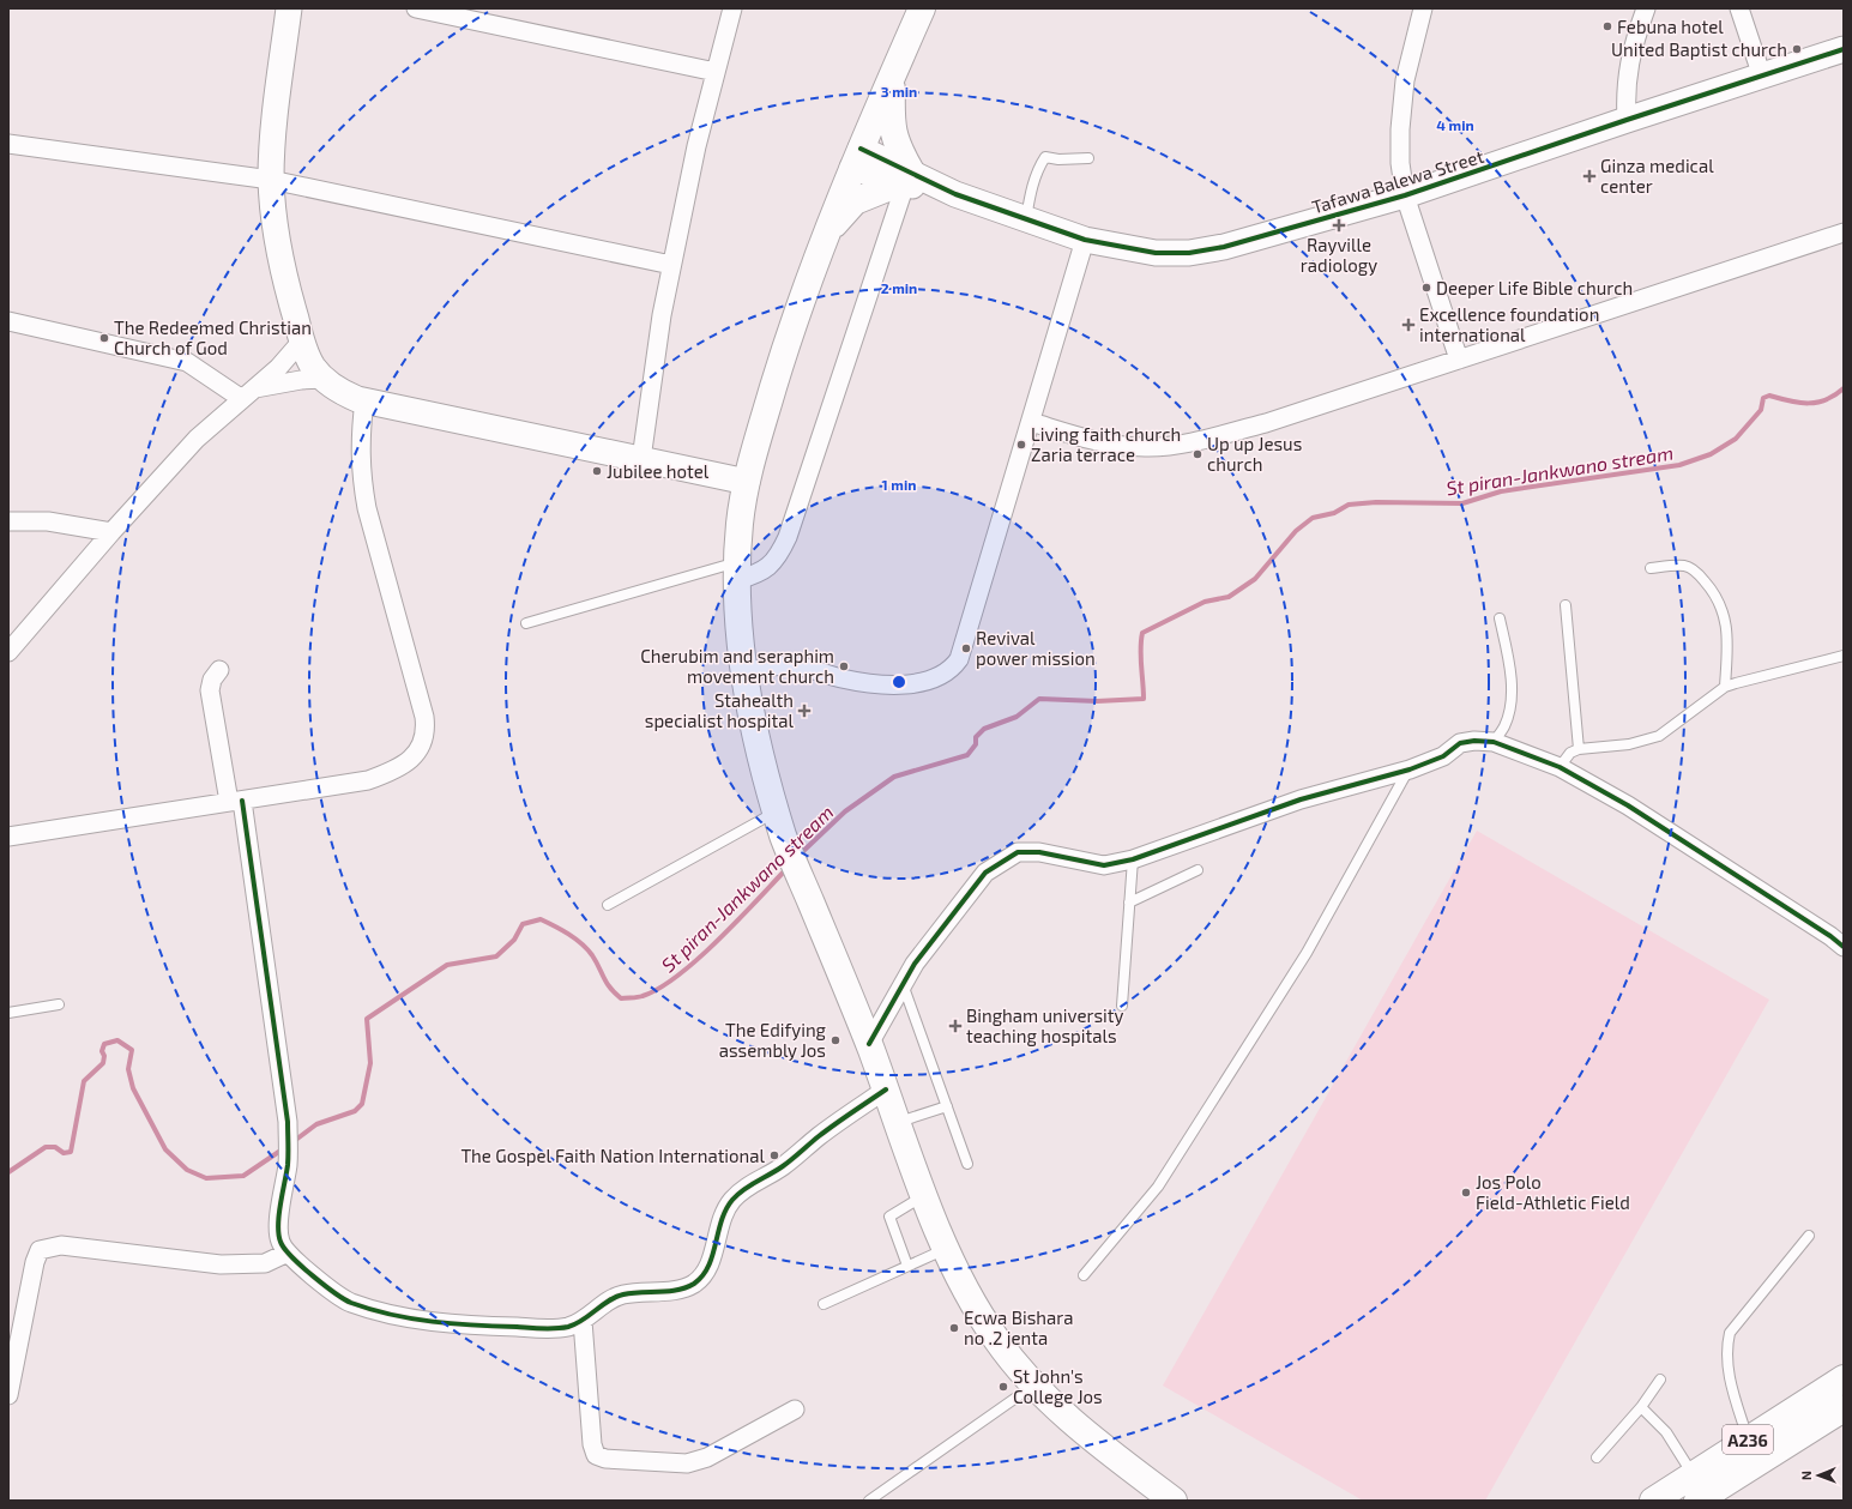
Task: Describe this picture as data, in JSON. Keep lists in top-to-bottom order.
{
  "streets": {
    "main road": ["A236"],
    "street": ["Tafawa Balewa Street"]
  },
  "water": ["St piran-Jankwano stream"],
  "places": {
    "other": [
      "Febuna hotel",
      "United Baptist church",
      "Deeper Life Bible church",
      "The Redeemed Christian Church of God",
      "Living faith church Zaria terrace",
      "Up up Jesus church",
      "Jubilee hotel",
      "Revival power mission",
      "Cherubim and seraphim movement church",
      "The Edifying assembly Jos",
      "The Gospel Faith Nation International",
      "Jos Polo Field-Athletic Field",
      "Ecwa Bishara no .2 jenta",
      "St John's College Jos"
    ],
    "health": [
      "Ginza medical center",
      "Rayville radiology",
      "Excellence foundation international",
      "Stahealth specialist hospital",
      "Bingham university teaching hospitals"
    ]
  },
  "north": "left",
  "rings": [
    "3 min",
    "4 min",
    "2 min",
    "1 min"
  ]
}
